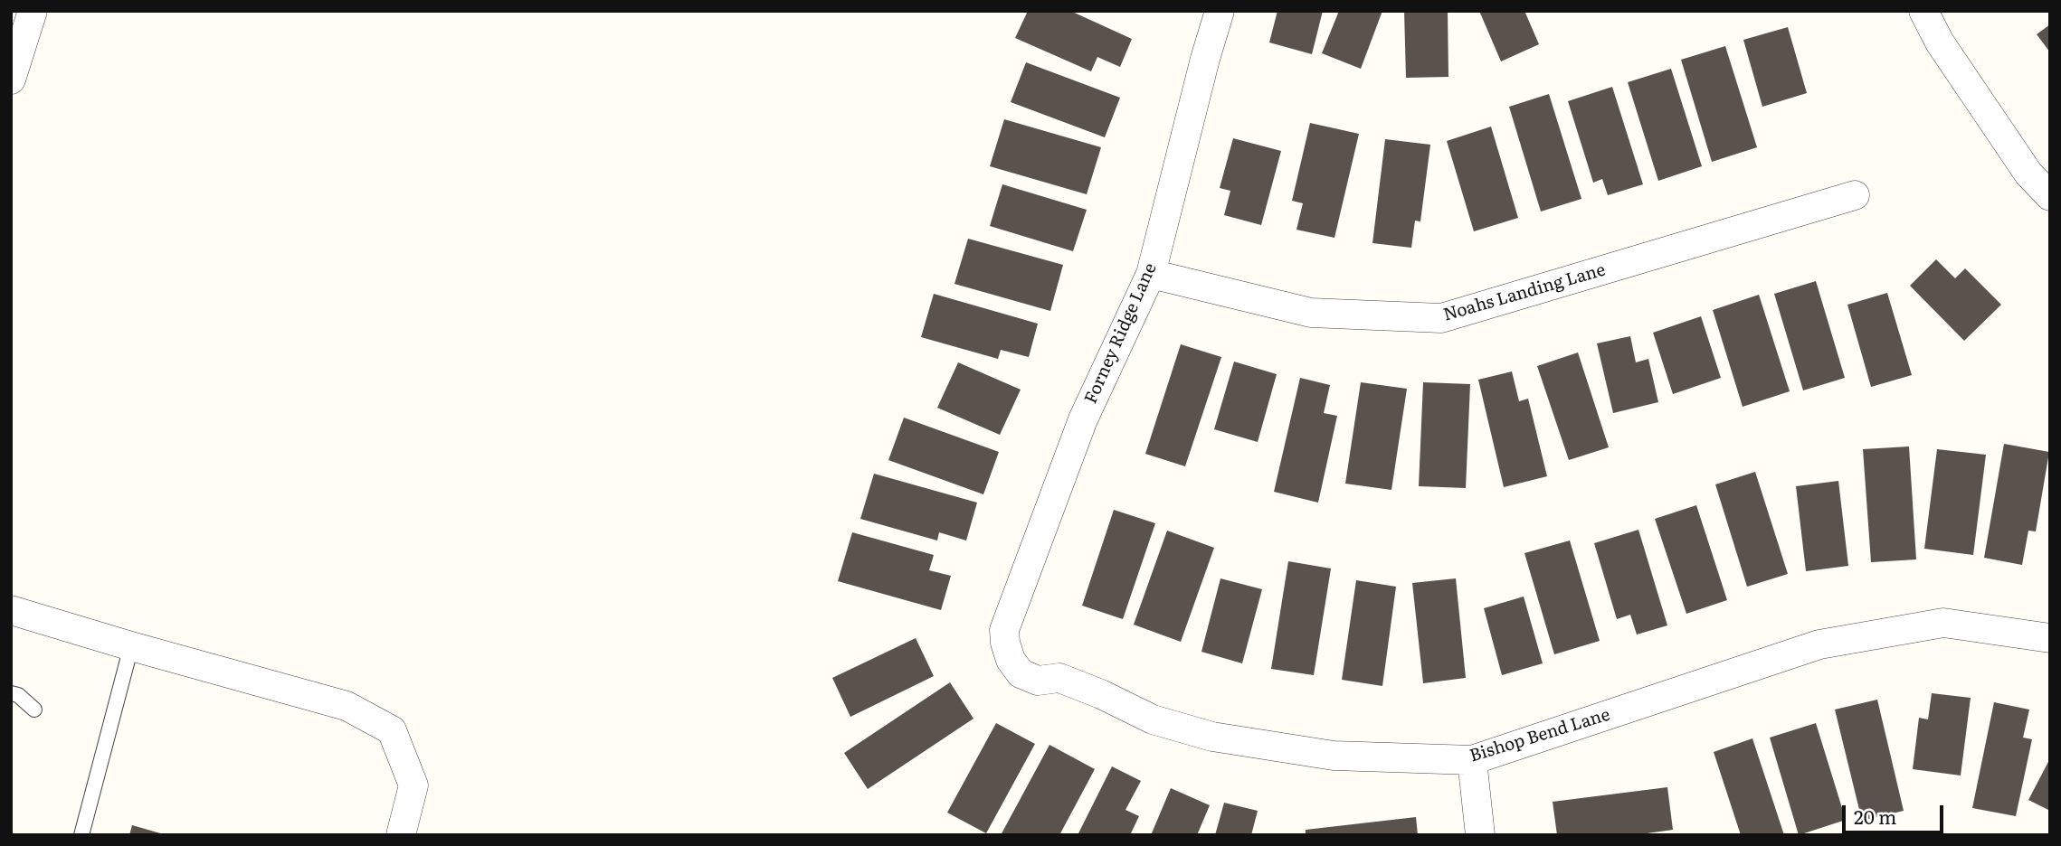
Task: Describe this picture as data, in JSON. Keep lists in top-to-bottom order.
{
  "streets": {
    "street": ["Noahs Landing Lane", "Forney Ridge Lane", "Bishop Bend Lane"]
  },
  "crossings": [
    ["Noahs Landing Lane", "Forney Ridge Lane"],
    ["Forney Ridge Lane", "Bishop Bend Lane"]
  ],
  "scale_bar": "20 m"
}
